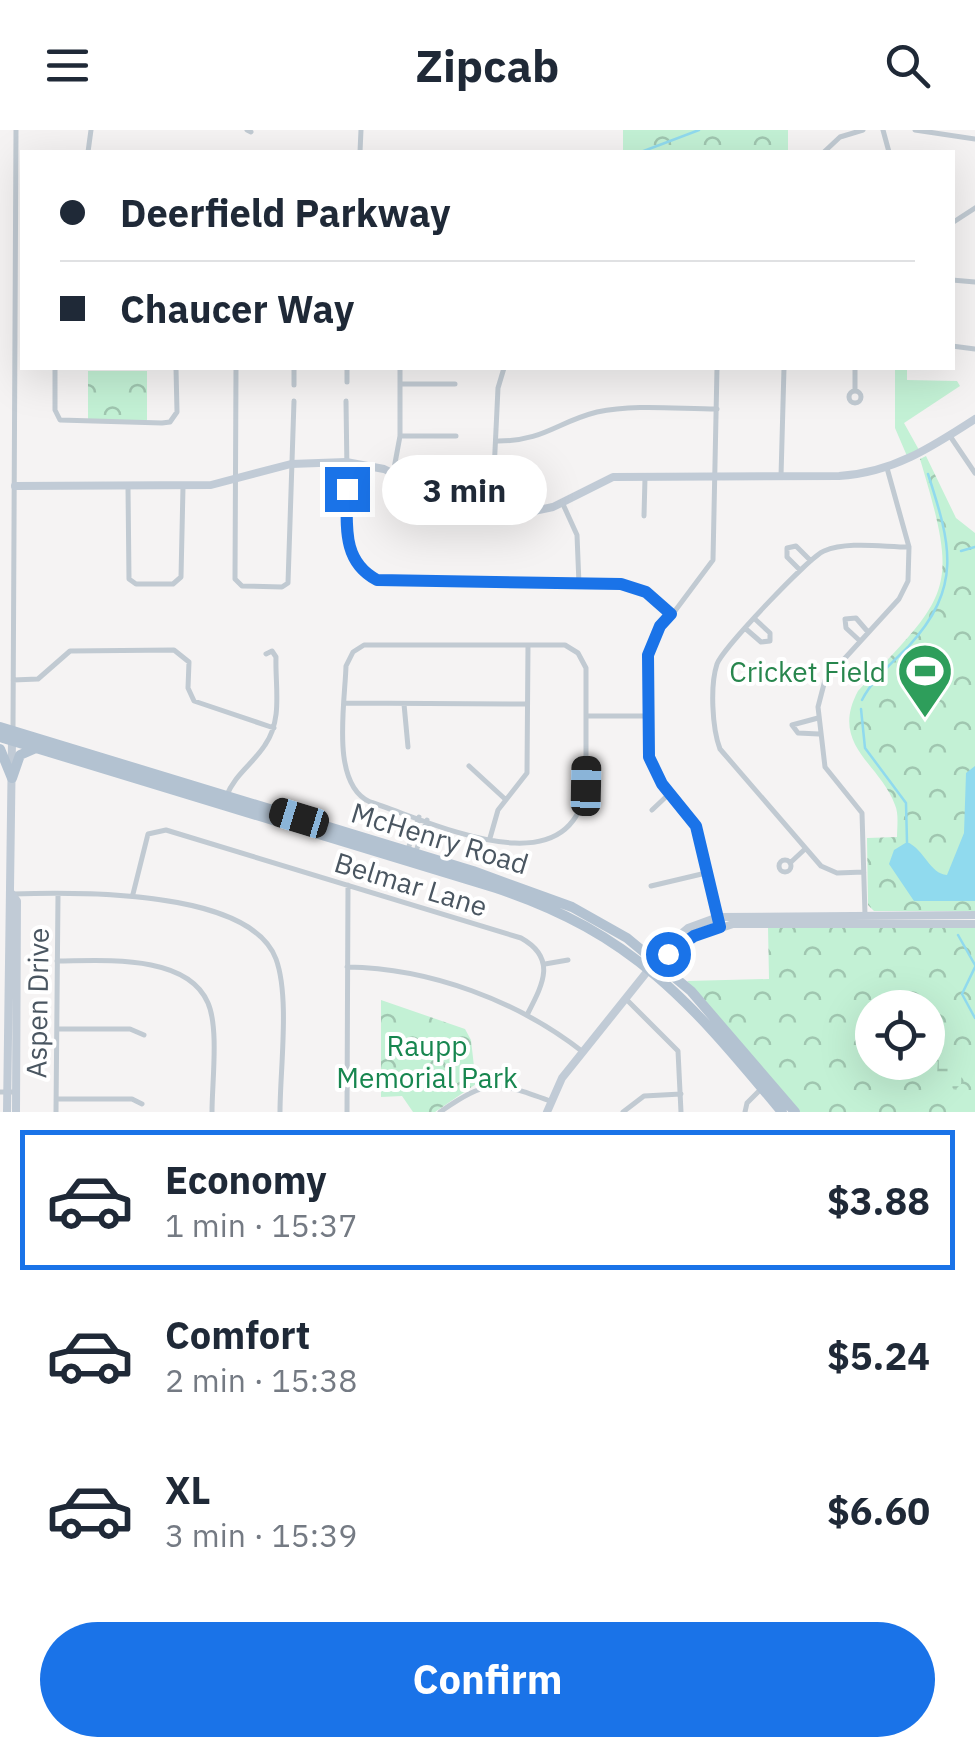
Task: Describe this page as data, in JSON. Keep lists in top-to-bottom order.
{
  "streets": {
    "main road": ["McHenry Road"],
    "street": ["Belmar Lane", "Aspen Drive"]
  },
  "parks": ["Raupp Memorial Park"],
  "places": {
    "sports": ["Cricket Field"]
  },
  "page": {
    "header": "Zipcab",
    "banner": ["Deerfield Parkway", "Chaucer Way"],
    "bubble": "3 min",
    "list": [
      {
        "name": "Economy",
        "note": "1 min · 15:37",
        "value": "$3.88"
      },
      {
        "name": "Comfort",
        "note": "2 min · 15:38",
        "value": "$5.24"
      },
      {
        "name": "XL",
        "note": "3 min · 15:39",
        "value": "$6.60"
      }
    ],
    "buttons": "Confirm"
  }
}
